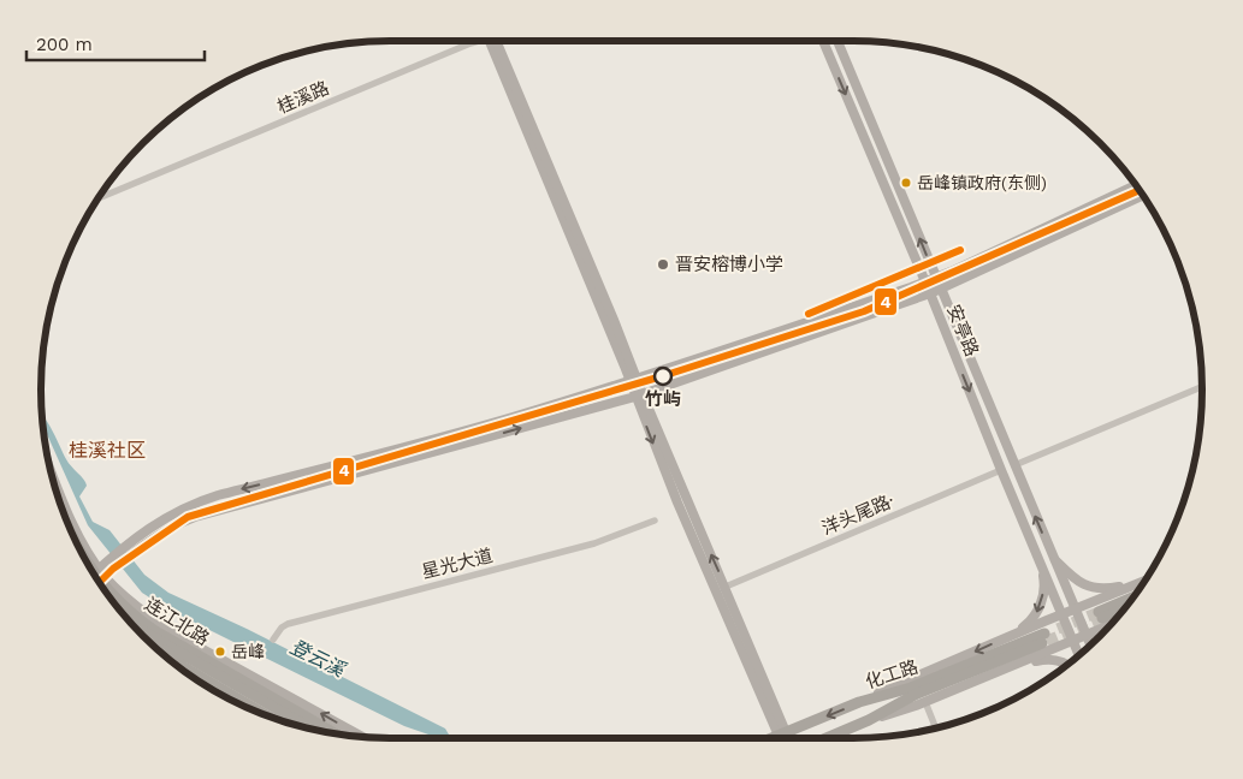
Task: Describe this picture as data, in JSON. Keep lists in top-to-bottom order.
{
  "streets": {
    "highway": ["连江北路", "化工路"],
    "main road": ["安亭路"],
    "street": ["桂溪路", "洋头尾路·", "星光大道"]
  },
  "crossings": [
    ["安亭路", "洋头尾路·"]
  ],
  "districts": ["桂溪社区"],
  "water": ["登云溪"],
  "places": [
    "岳峰镇政府(东侧)",
    "晋安榕博小学",
    "竹屿",
    "岳峰"
  ],
  "lines": ["transit line 4"],
  "scale_bar": "200 m"
}
